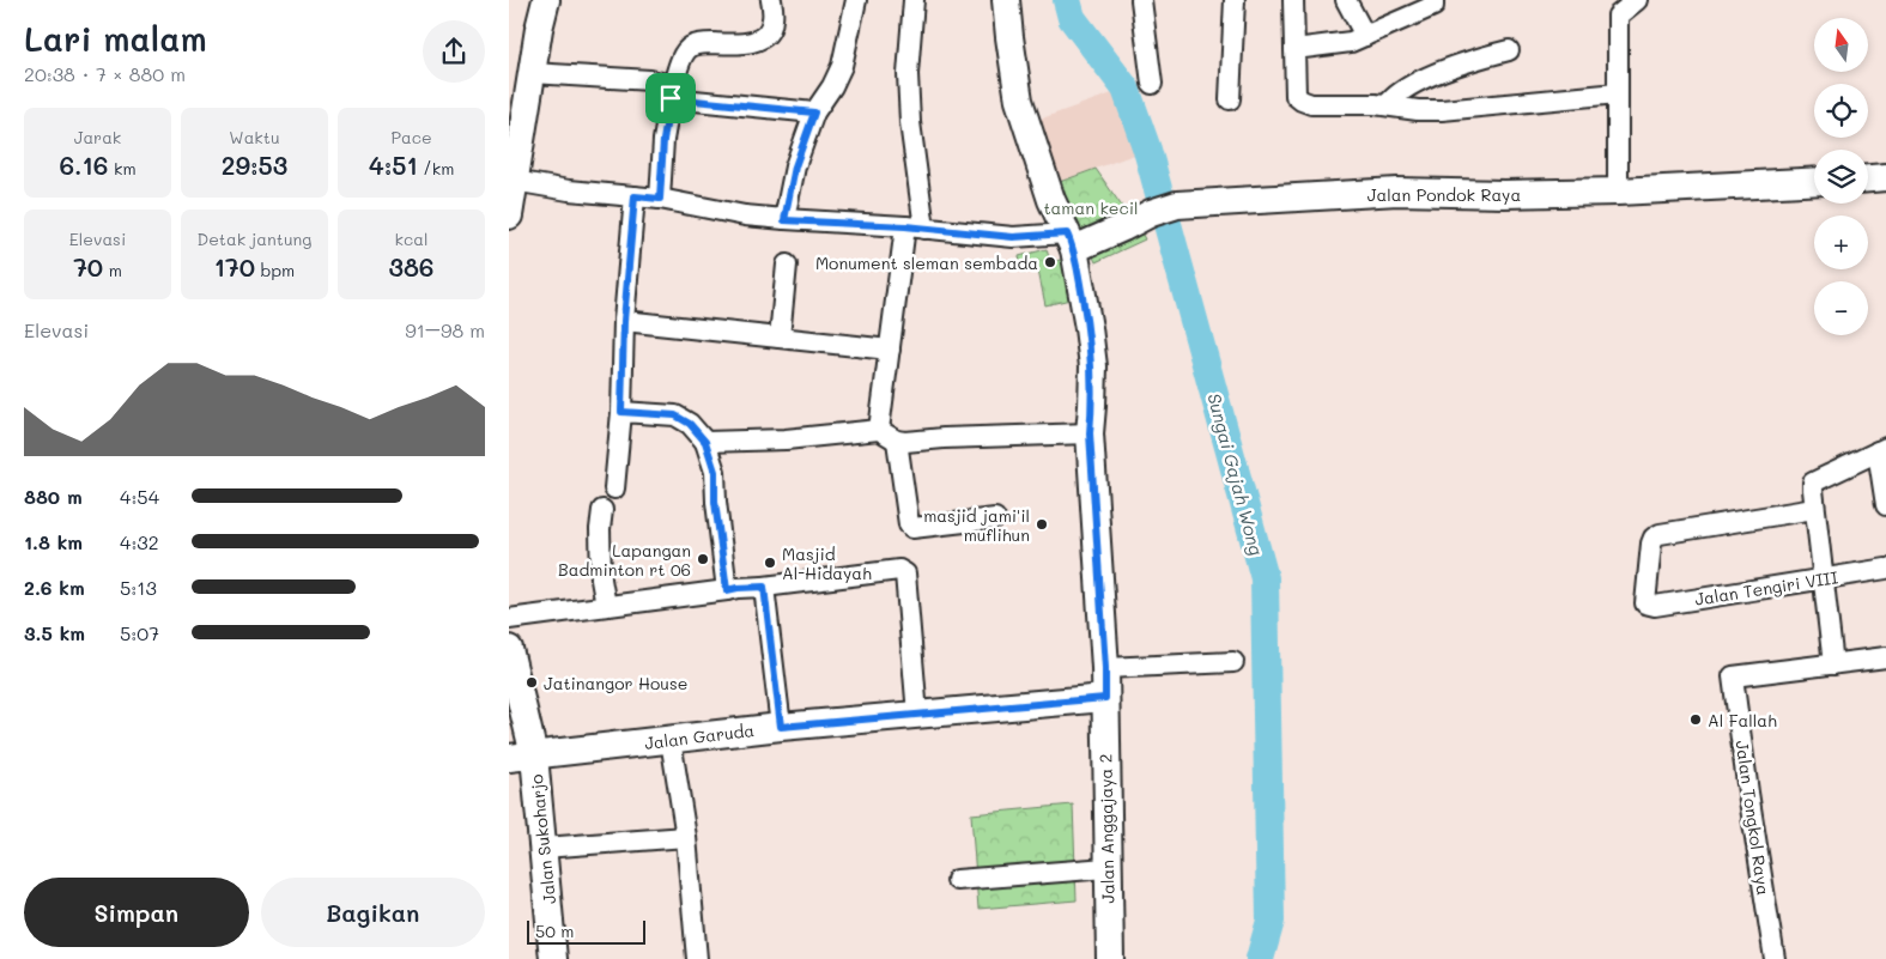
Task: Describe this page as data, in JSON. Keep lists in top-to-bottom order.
{
  "streets": {
    "street": [
      "Jalan Pondok Raya",
      "Jalan Tengiri VIII",
      "Jalan Garuda",
      "Jalan Tongkol Raya",
      "Jalan Anggajaya 2",
      "Jalan Sukoharjo"
    ]
  },
  "crossings": [
    ["Jalan Pondok Raya", "Jalan Anggajaya 2"],
    ["Jalan Garuda", "Jalan Anggajaya 2"],
    ["Jalan Garuda", "Jalan Sukoharjo"]
  ],
  "water": ["Sungai Gajah Wong"],
  "parks": ["taman kecil"],
  "places": [
    "Monument sleman sembada",
    "masjid jami'il muflihun",
    "Lapangan Badminton rt 06",
    "Masjid Al-Hidayah",
    "Jatinangor House",
    "Al Fallah"
  ],
  "scale_bar": "50 m",
  "north": "top",
  "page": {
    "heading": ["Lari malam", "20:38 · 7 × 880 m"],
    "map_buttons": ["+", "−"],
    "stats": [
      ["Jarak", "6.16 km"],
      ["Waktu", "29:53"],
      ["Pace", "4:51 /km"],
      ["Elevasi", "70 m"],
      ["Detak jantung", "170 bpm"],
      ["kcal", "386"]
    ],
    "chart": ["Elevasi", "91–98 m"],
    "list": [
      {
        "name": "880 m",
        "note": "4:54"
      },
      {
        "name": "1.8 km",
        "note": "4:32"
      },
      {
        "name": "2.6 km",
        "note": "5:13"
      },
      {
        "name": "3.5 km",
        "note": "5:07"
      }
    ],
    "buttons": ["Simpan", "Bagikan"],
    "scale": "50 m"
  }
}
